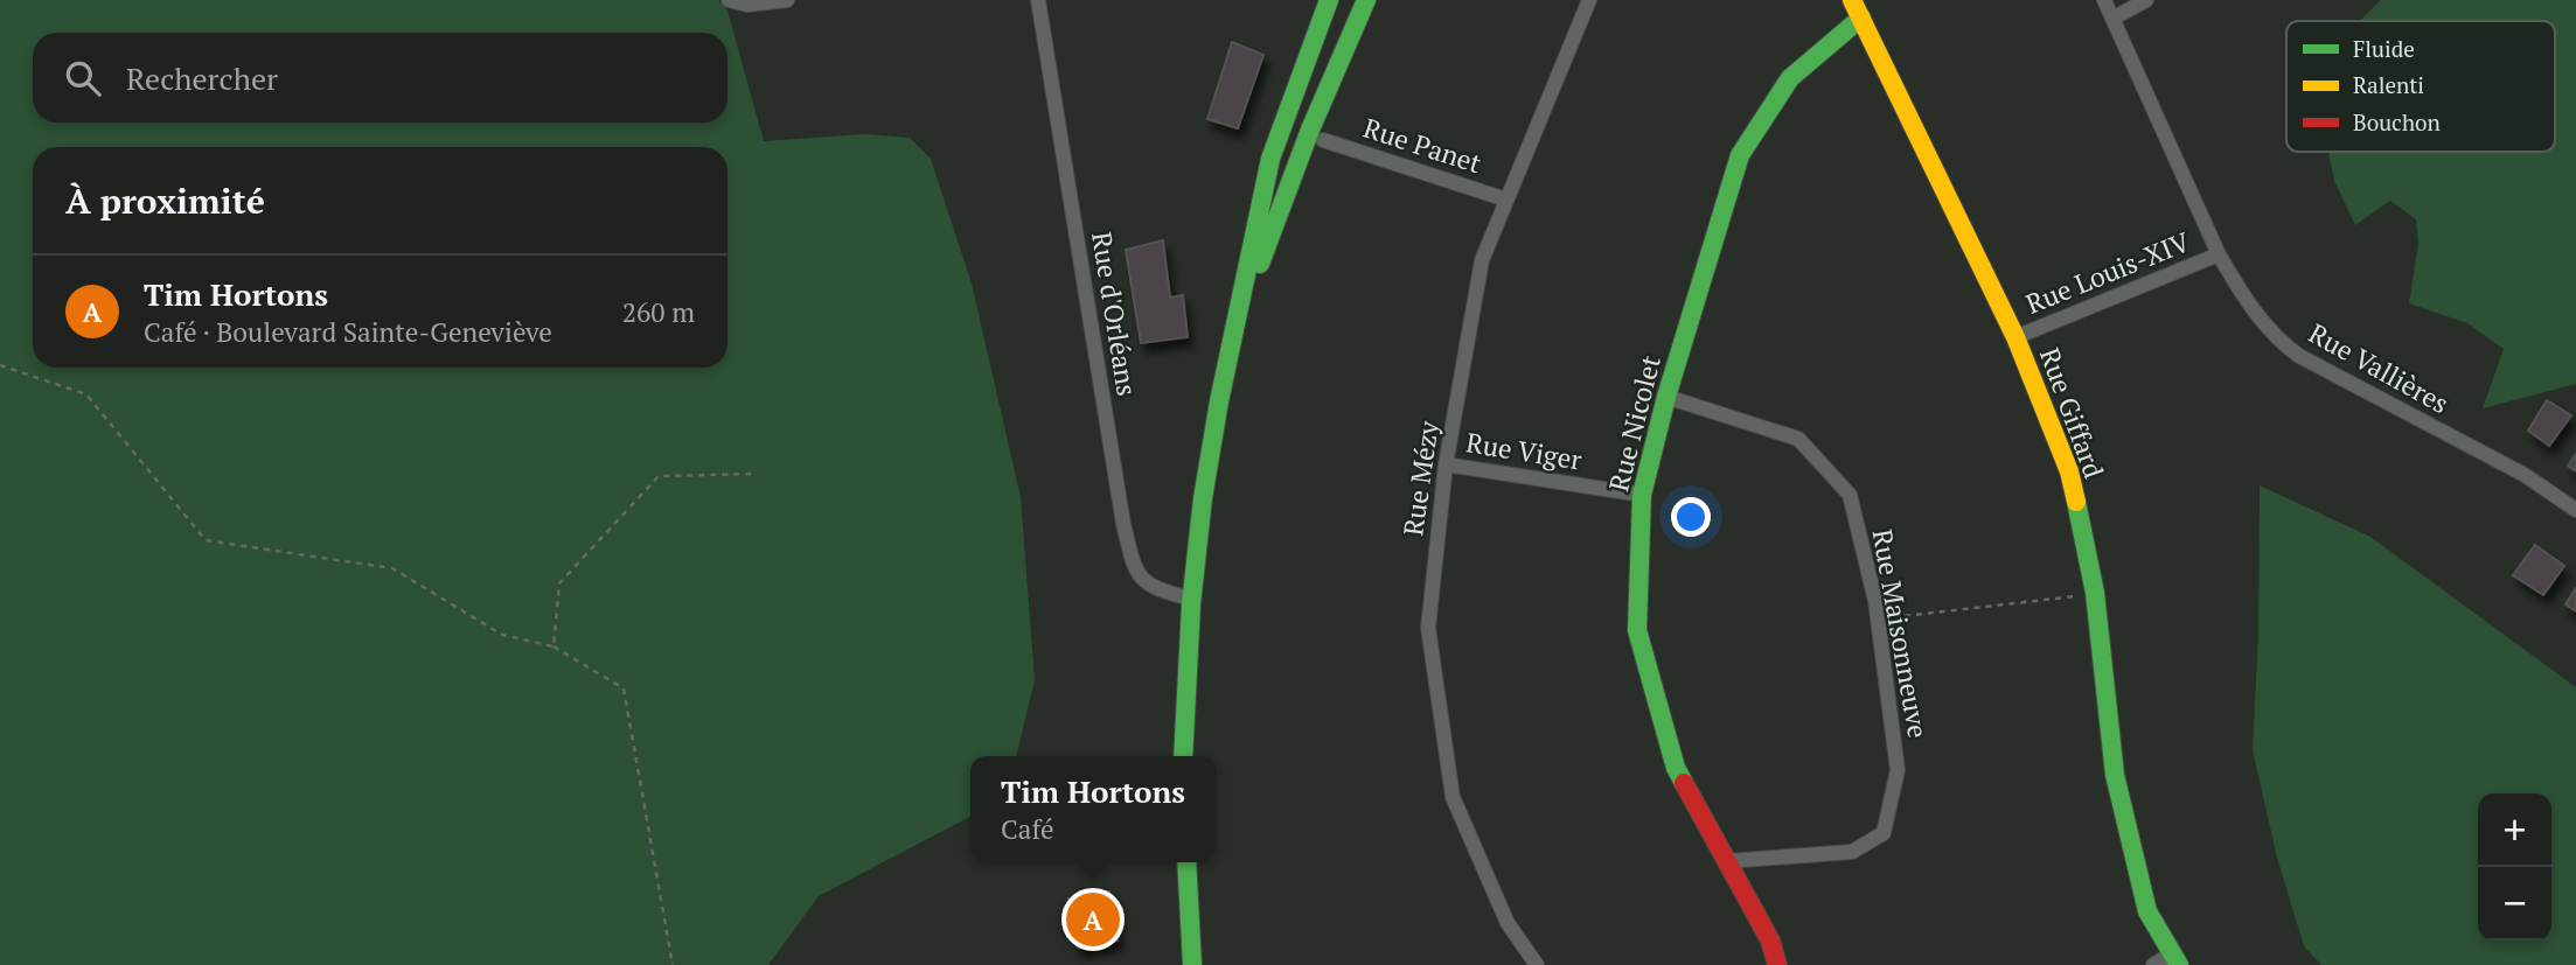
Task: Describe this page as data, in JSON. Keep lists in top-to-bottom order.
{
  "streets": {
    "street": [
      "Rue Panet",
      "Rue Louis-XIV",
      "Rue d'Orléans",
      "Rue Vallières",
      "Rue Giffard",
      "Rue Nicolet",
      "Rue Viger",
      "Rue Mézy",
      "Rue Maisonneuve"
    ]
  },
  "crossings": [
    ["Rue Panet", "Rue Mézy"],
    ["Rue Louis-XIV", "Rue Vallières"],
    ["Rue Louis-XIV", "Rue Giffard"],
    ["Rue Giffard", "Rue Nicolet"],
    ["Rue Nicolet", "Rue Viger"],
    ["Rue Nicolet", "Rue Maisonneuve"],
    ["Rue Viger", "Rue Mézy"]
  ],
  "legend": ["Fluide", "Ralenti", "Bouchon"],
  "page": {
    "search": "Rechercher",
    "heading": "À proximité",
    "list": [
      {
        "mark": "A",
        "name": "Tim Hortons",
        "note": "Café · Boulevard Sainte-Geneviève",
        "value": "260 m"
      }
    ],
    "popup": ["Tim Hortons", "Café"],
    "map_buttons": ["+", "−"],
    "pins": "A"
  }
}
